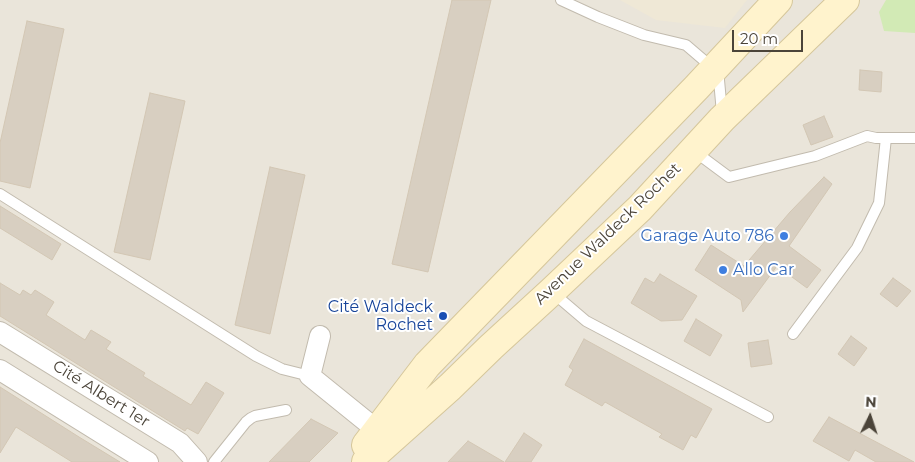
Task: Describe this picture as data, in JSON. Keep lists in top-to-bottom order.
{
  "streets": {
    "main road": ["Avenue Waldeck Rochet"],
    "street": ["Cité Albert 1er"]
  },
  "places": ["Garage Auto 786", "Allo Car", "Cité Waldeck Rochet"],
  "scale_bar": "20 m",
  "north": "top"
}
